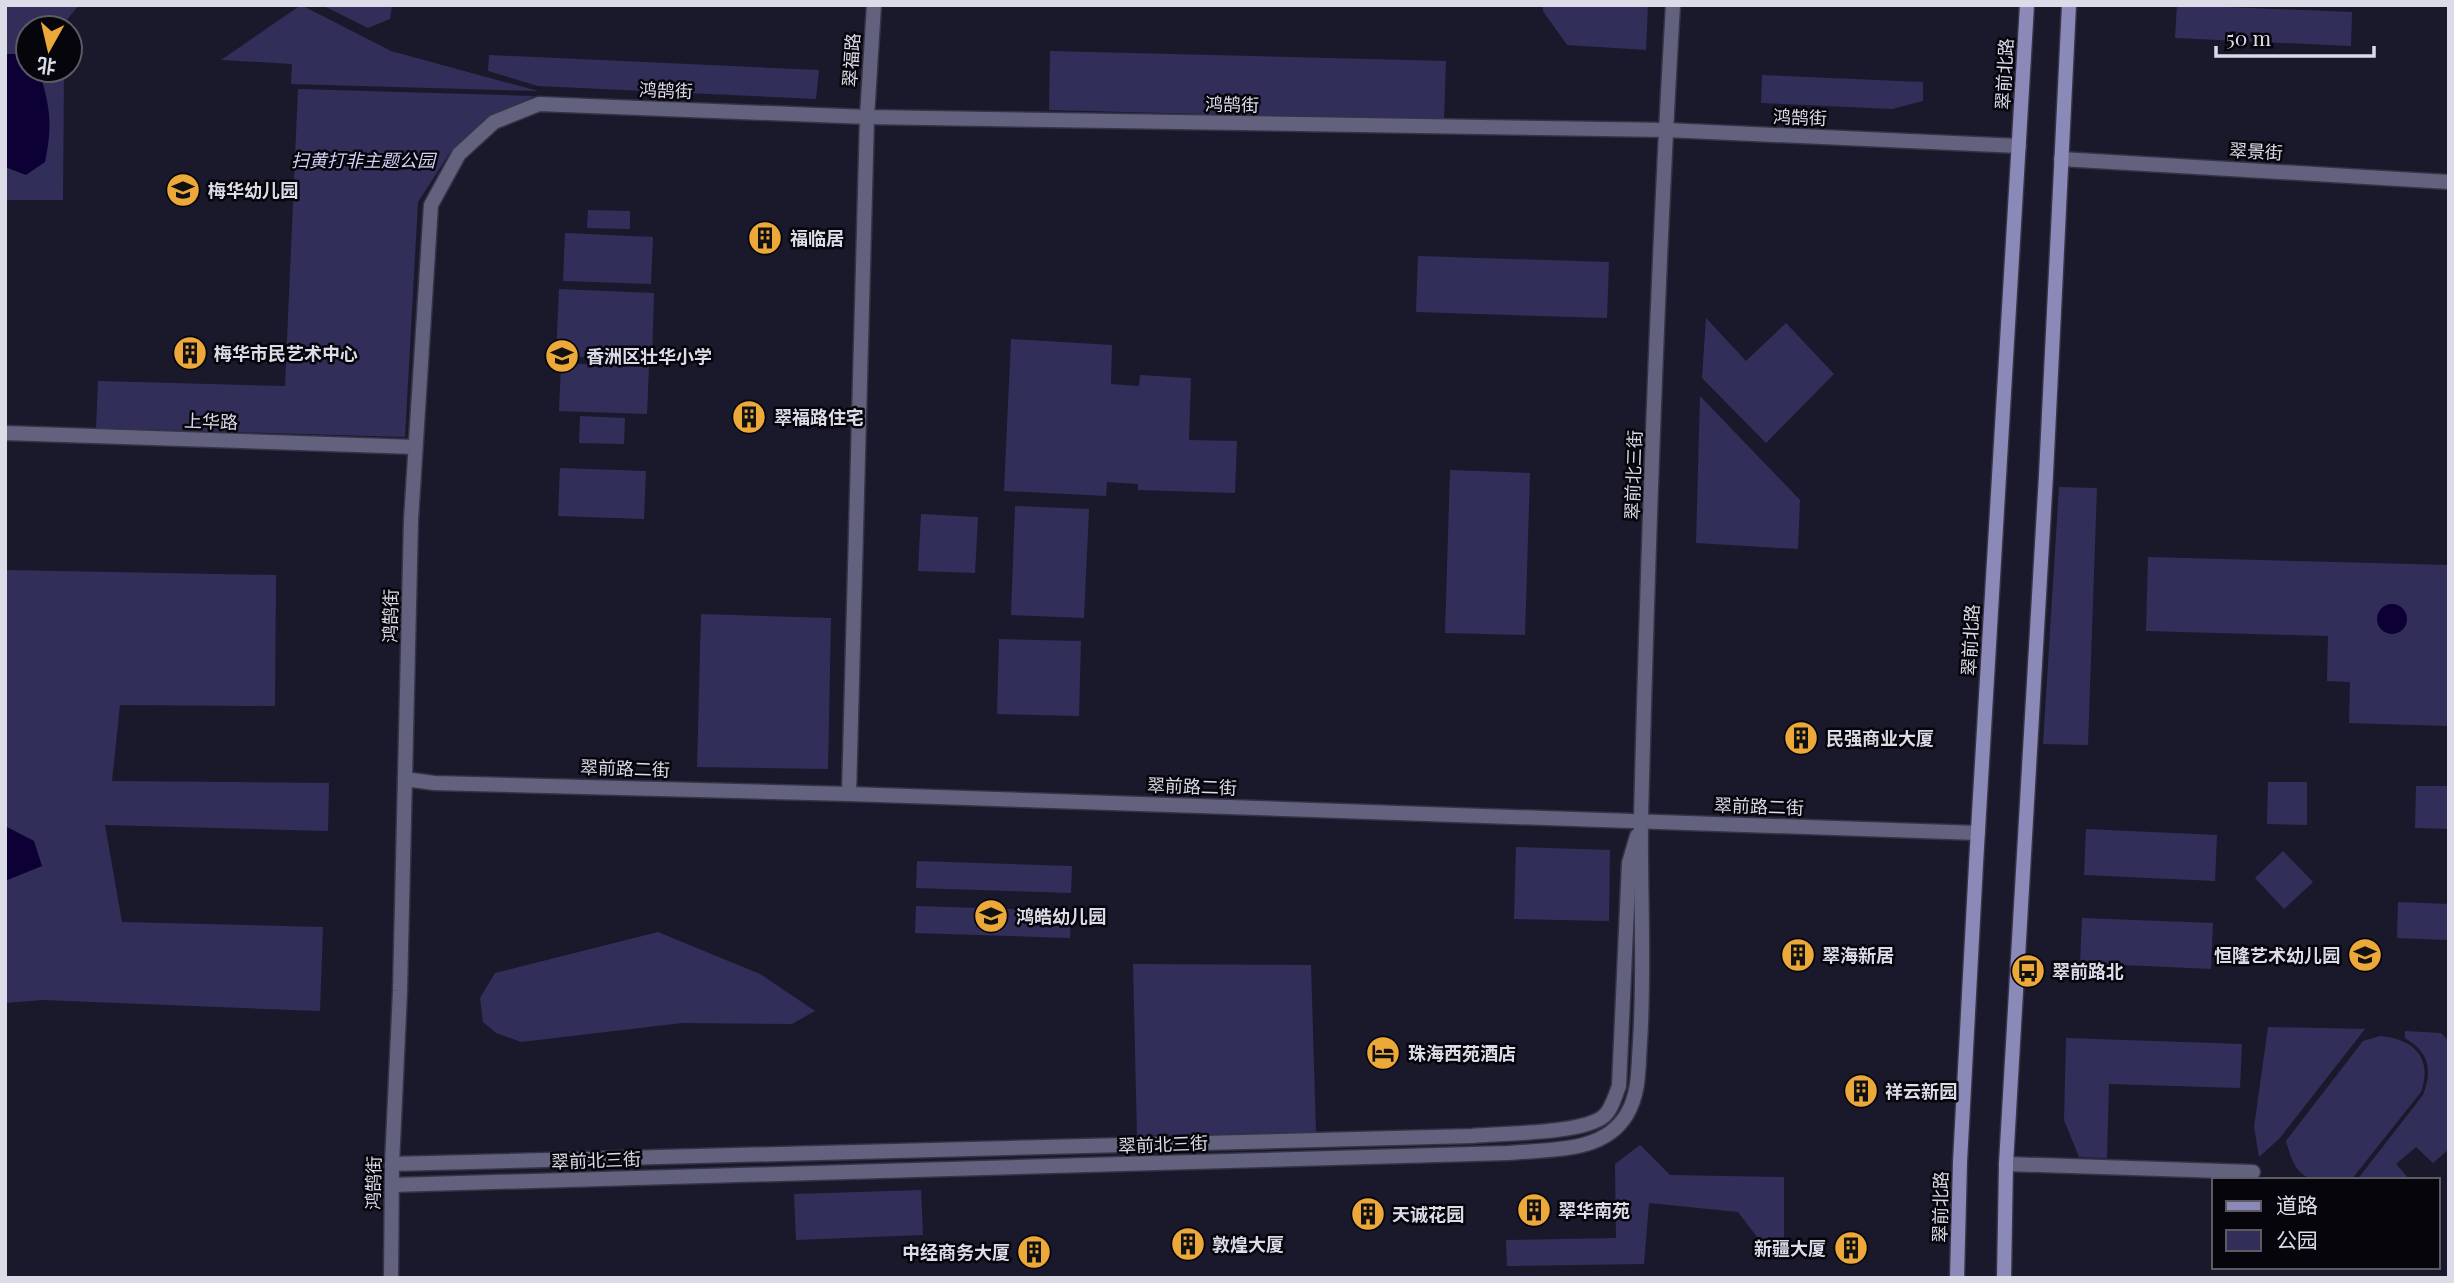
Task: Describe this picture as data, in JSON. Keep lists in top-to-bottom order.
{
  "streets": {
    "main road": ["翠前北路"],
    "street": [
      "翠福路",
      "鸿鹄街",
      "翠景街",
      "上华路",
      "翠前北三街",
      "翠前路二街"
    ]
  },
  "crossings": [
    ["翠福路", "鸿鹄街"],
    ["翠福路", "翠前路二街"],
    ["翠前北路", "鸿鹄街"],
    ["翠前北路", "翠前路二街"],
    ["鸿鹄街", "上华路"],
    ["鸿鹄街", "翠前北三街"],
    ["鸿鹄街", "翠前路二街"],
    ["翠前北三街", "翠前路二街"]
  ],
  "parks": ["扫黄打非主题公园"],
  "places": {
    "school or university": [
      "梅华幼儿园",
      "香洲区壮华小学",
      "鸿皓幼儿园",
      "恒隆艺术幼儿园"
    ],
    "building": [
      "福临居",
      "梅华市民艺术中心",
      "翠福路住宅",
      "民强商业大厦",
      "翠海新居",
      "祥云新园",
      "翠华南苑",
      "天诚花园",
      "敦煌大厦",
      "新疆大厦",
      "中经商务大厦"
    ],
    "bus stop": ["翠前路北"],
    "hotel": ["珠海西苑酒店"]
  },
  "legend": ["道路", "公园"],
  "scale_bar": "50 m",
  "north": "bottom"
}
